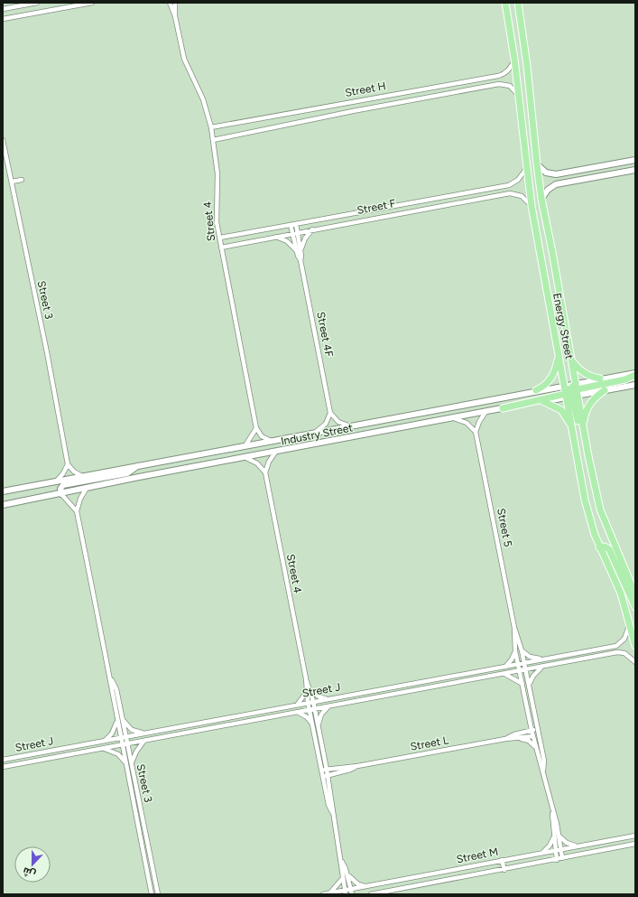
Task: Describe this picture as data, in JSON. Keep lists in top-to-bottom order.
{
  "streets": {
    "main road": ["Energy Street"],
    "street": [
      "Street H",
      "Street F",
      "Street 4",
      "Street 3",
      "Street 4F",
      "Industry Street",
      "Street 5",
      "Street J",
      "Street L",
      "Street M"
    ]
  },
  "crossings": [
    ["Street H", "Street 4"],
    ["Street H", "Energy Street"],
    ["Street F", "Street 4"],
    ["Street F", "Energy Street"],
    ["Street F", "Street 4F"],
    ["Street 4", "Street J"],
    ["Street 4", "Street L"],
    ["Street 4", "Street M"],
    ["Street 3", "Industry Street"],
    ["Street 3", "Street J"],
    ["Energy Street", "Industry Street"],
    ["Energy Street", "Street J"],
    ["Street 5", "Street J"],
    ["Street 5", "Street L"],
    ["Street 5", "Street M"]
  ],
  "north": "bottom"
}
